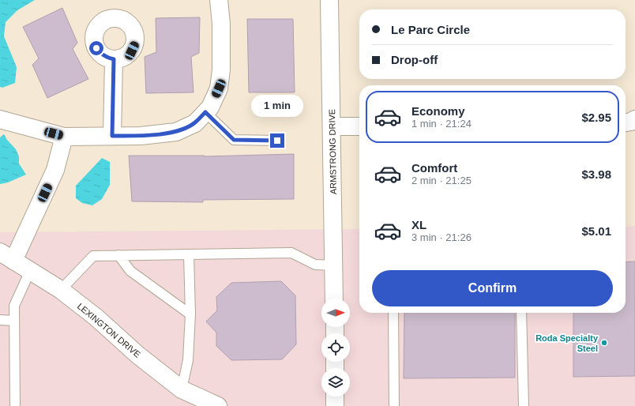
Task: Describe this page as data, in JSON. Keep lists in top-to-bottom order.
{
  "streets": {
    "street": ["ARMSTRONG DRIVE", "LEXINGTON DRIVE"]
  },
  "places": ["Roda Specialty Steel"],
  "north": "right",
  "page": {
    "banner": ["Le Parc Circle", "Drop-off"],
    "list": [
      {
        "name": "Economy",
        "note": "1 min · 21:24",
        "value": "$2.95"
      },
      {
        "name": "Comfort",
        "note": "2 min · 21:25",
        "value": "$3.98"
      },
      {
        "name": "XL",
        "note": "3 min · 21:26",
        "value": "$5.01"
      }
    ],
    "bubble": "1 min",
    "buttons": "Confirm"
  }
}
